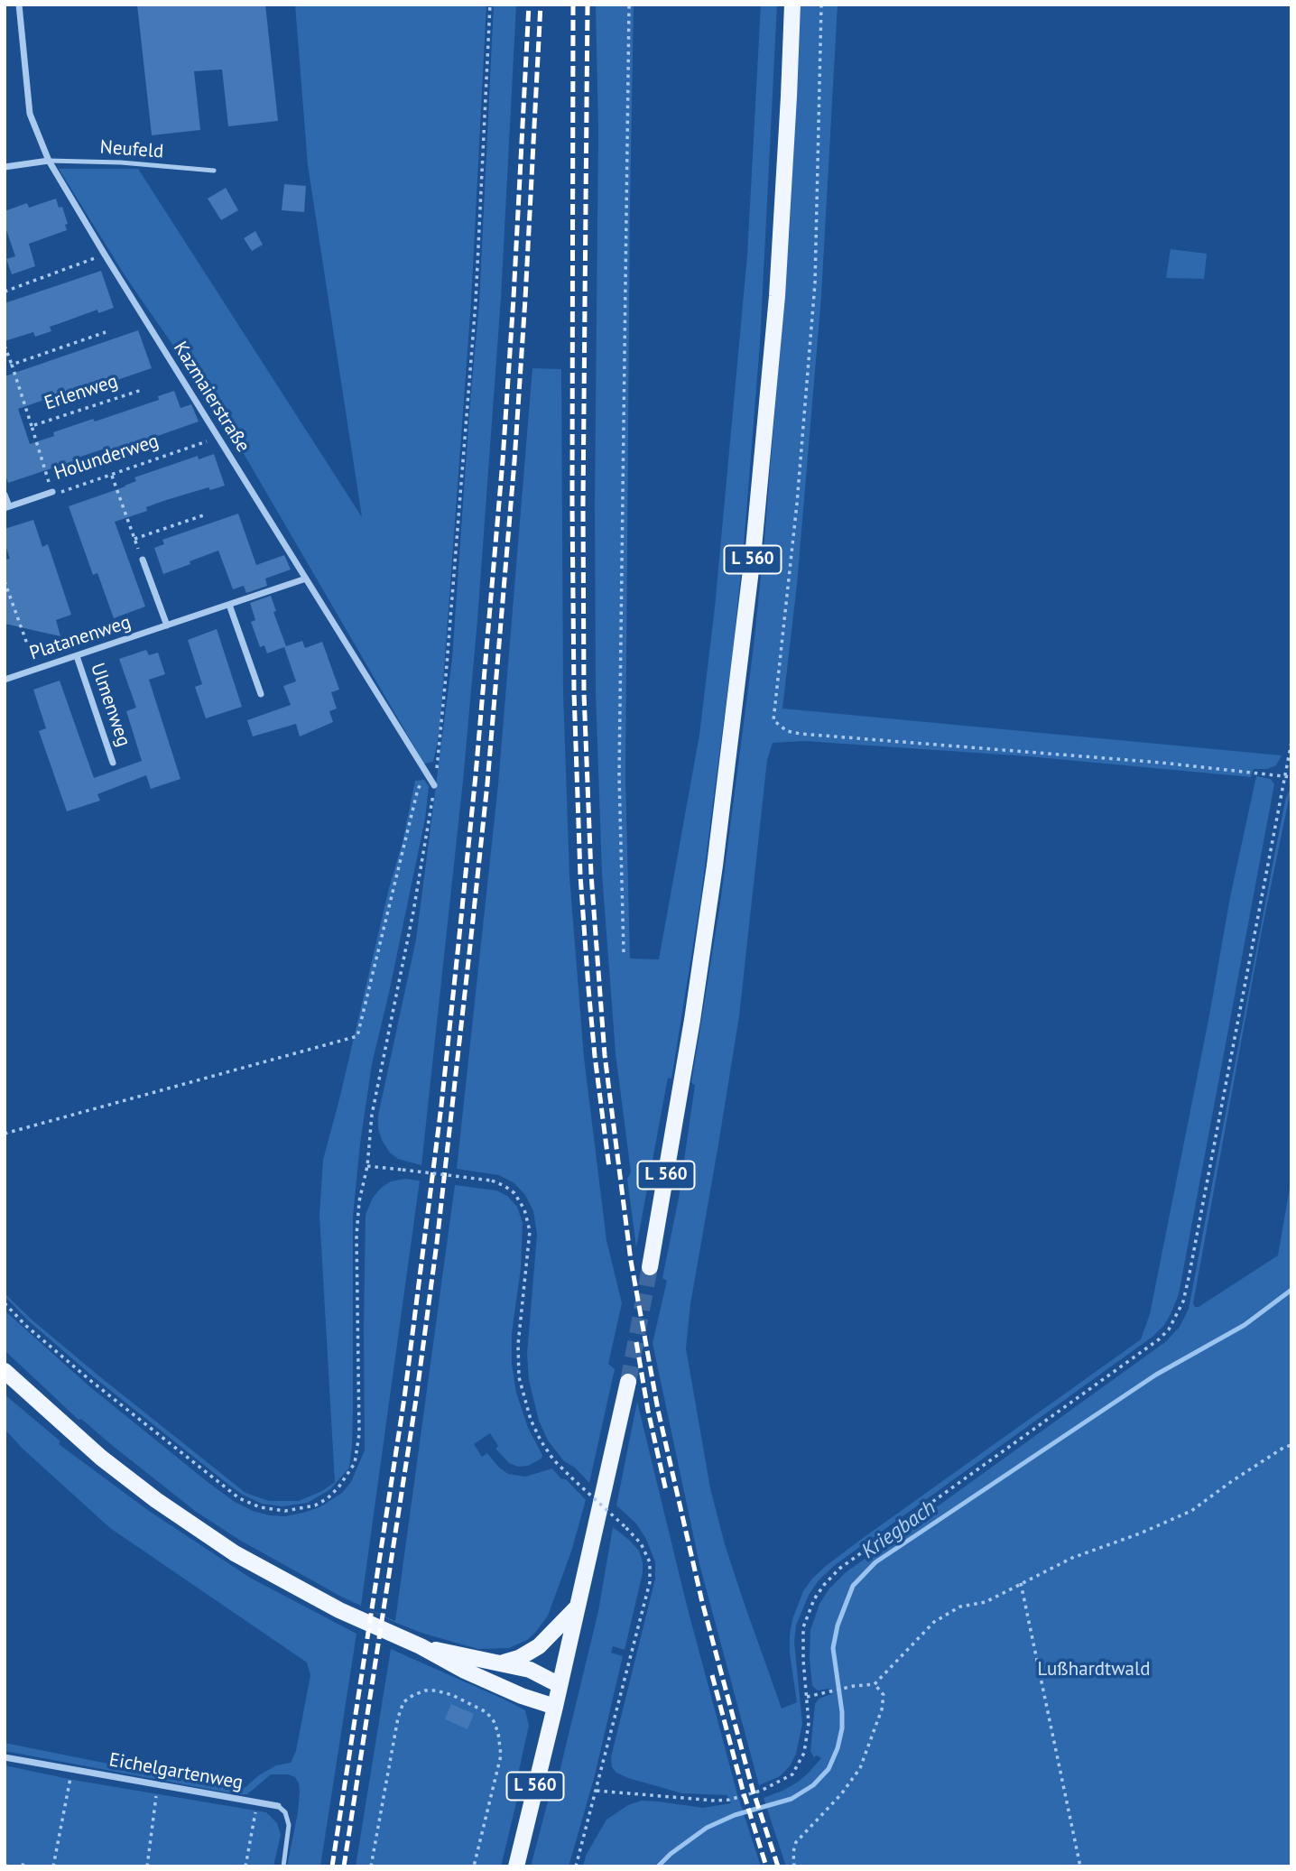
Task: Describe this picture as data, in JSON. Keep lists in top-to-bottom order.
{
  "streets": {
    "main road": ["L 560"],
    "street": [
      "Kazmaierstraße",
      "Holunderweg",
      "Platanenweg",
      "Ulmenweg",
      "Eichelgartenweg"
    ],
    "lane": ["Neufeld"],
    "path": ["Erlenweg"]
  },
  "crossings": [
    ["Neufeld", "Kazmaierstraße"],
    ["Erlenweg", "Holunderweg"],
    ["Kazmaierstraße", "Holunderweg"],
    ["Kazmaierstraße", "Platanenweg"],
    ["Platanenweg", "Ulmenweg"]
  ],
  "water": ["Kriegbach"],
  "parks": ["Lußhardtwald"]
}
